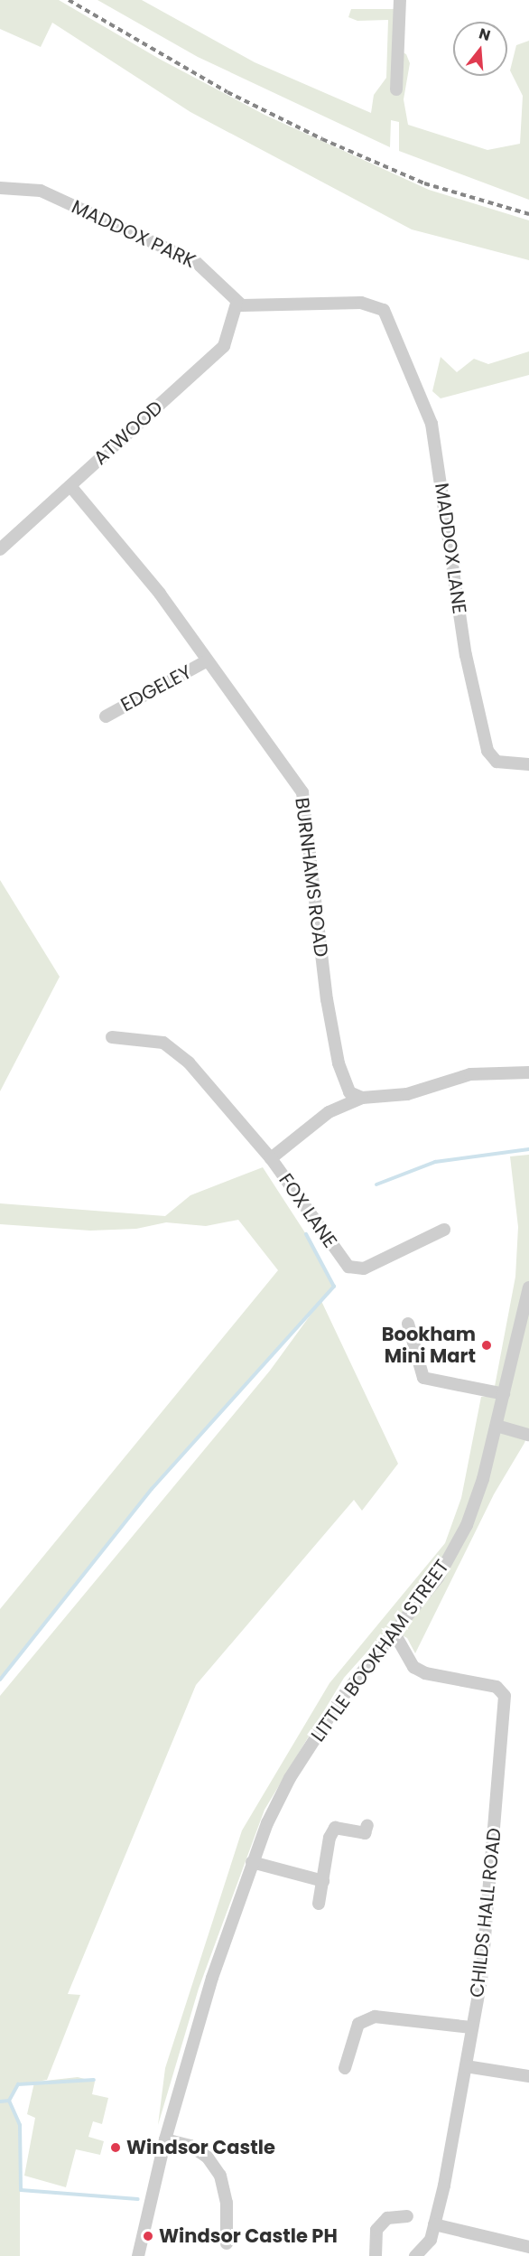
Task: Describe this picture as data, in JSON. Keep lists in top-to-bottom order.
{
  "streets": {
    "street": [
      "MADDOX PARK",
      "ATWOOD",
      "MADDOX LANE",
      "EDGELEY",
      "BURNHAMS ROAD",
      "FOX LANE",
      "LITTLE BOOKHAM STREET",
      "CHILDS HALL ROAD"
    ]
  },
  "crossings": [
    ["MADDOX PARK", "ATWOOD"],
    ["MADDOX PARK", "MADDOX LANE"],
    ["ATWOOD", "MADDOX LANE"],
    ["ATWOOD", "BURNHAMS ROAD"],
    ["EDGELEY", "BURNHAMS ROAD"],
    ["BURNHAMS ROAD", "FOX LANE"],
    ["LITTLE BOOKHAM STREET", "CHILDS HALL ROAD"]
  ],
  "places": ["Bookham Mini Mart", "Windsor Castle", "Windsor Castle PH"],
  "north": "top"
}
